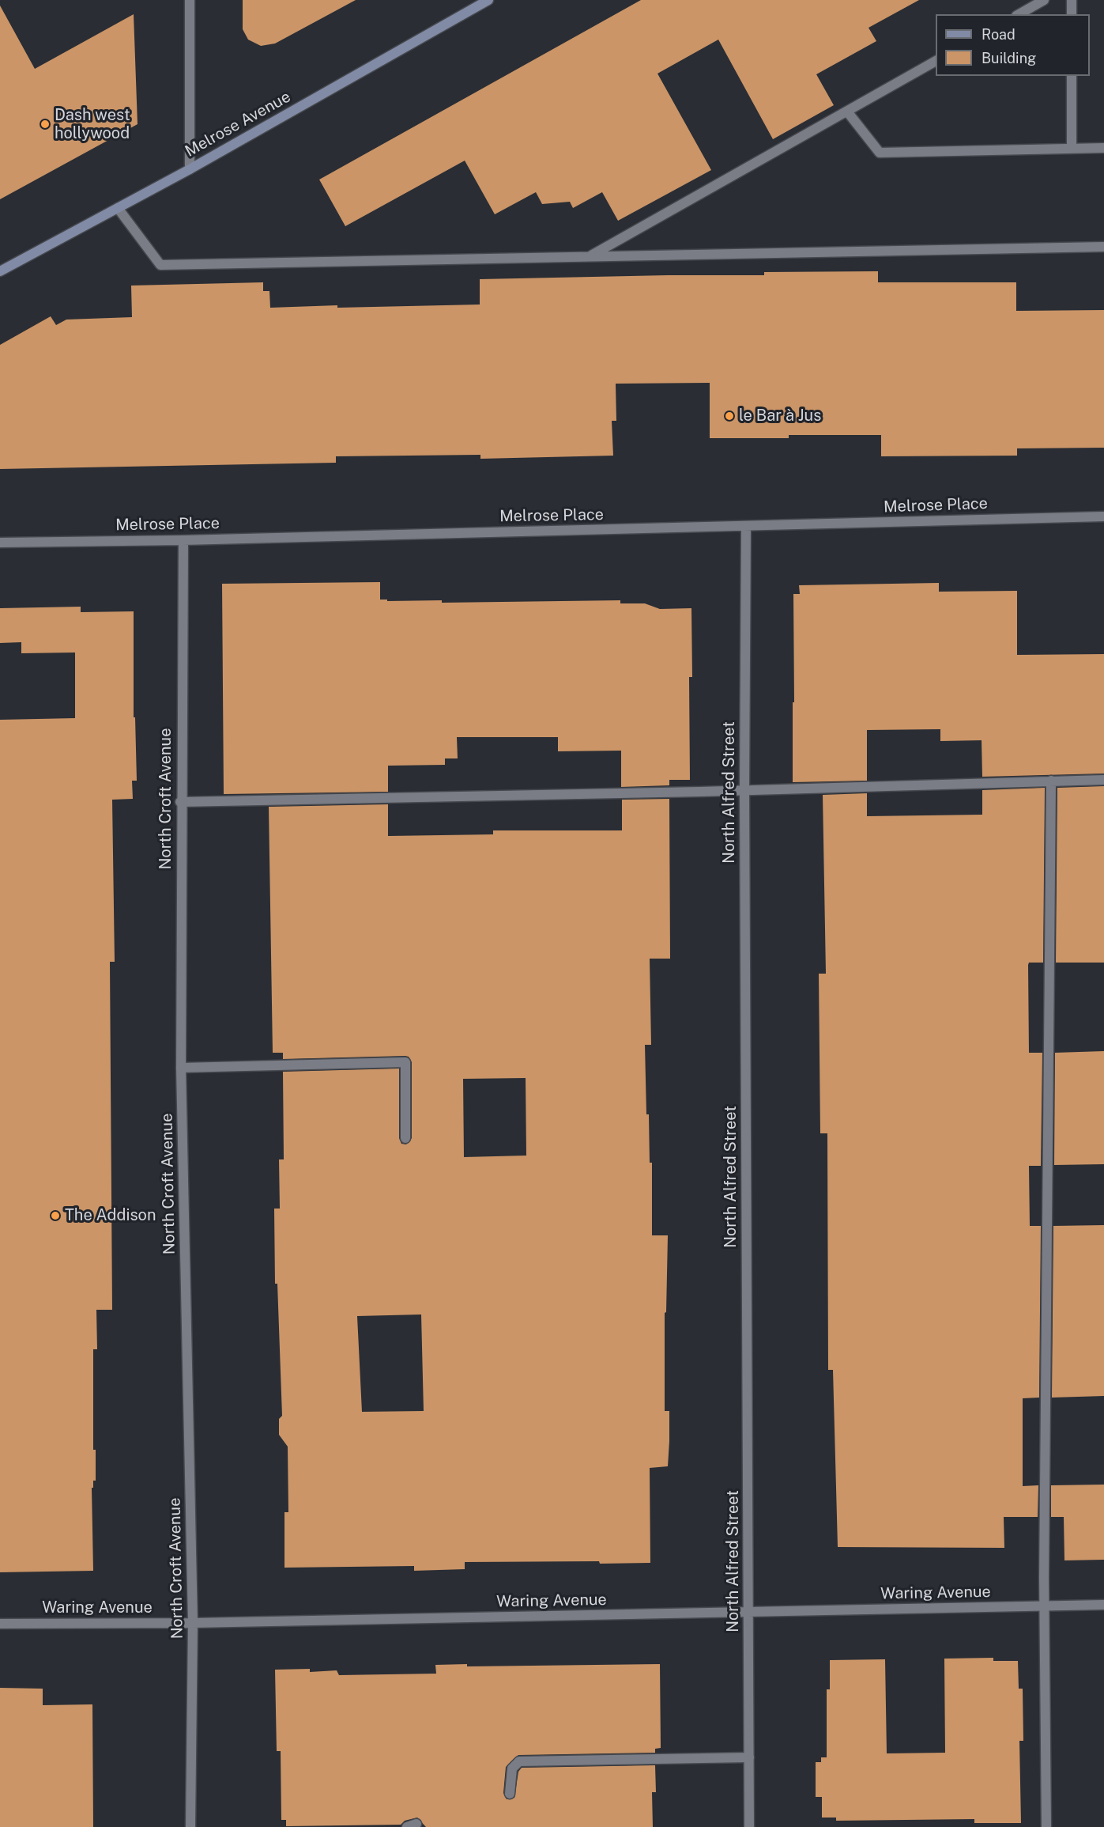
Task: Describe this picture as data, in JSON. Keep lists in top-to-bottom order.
{
  "streets": {
    "main road": ["Melrose Avenue"],
    "street": [
      "Melrose Place",
      "North Alfred Street",
      "North Croft Avenue",
      "Waring Avenue"
    ]
  },
  "crossings": [
    ["Melrose Place", "North Alfred Street"],
    ["Melrose Place", "North Croft Avenue"],
    ["North Alfred Street", "Waring Avenue"],
    ["North Croft Avenue", "Waring Avenue"]
  ],
  "places": ["Dash west hollywood", "le Bar à Jus", "The Addison"],
  "legend": ["Road", "Building"]
}
